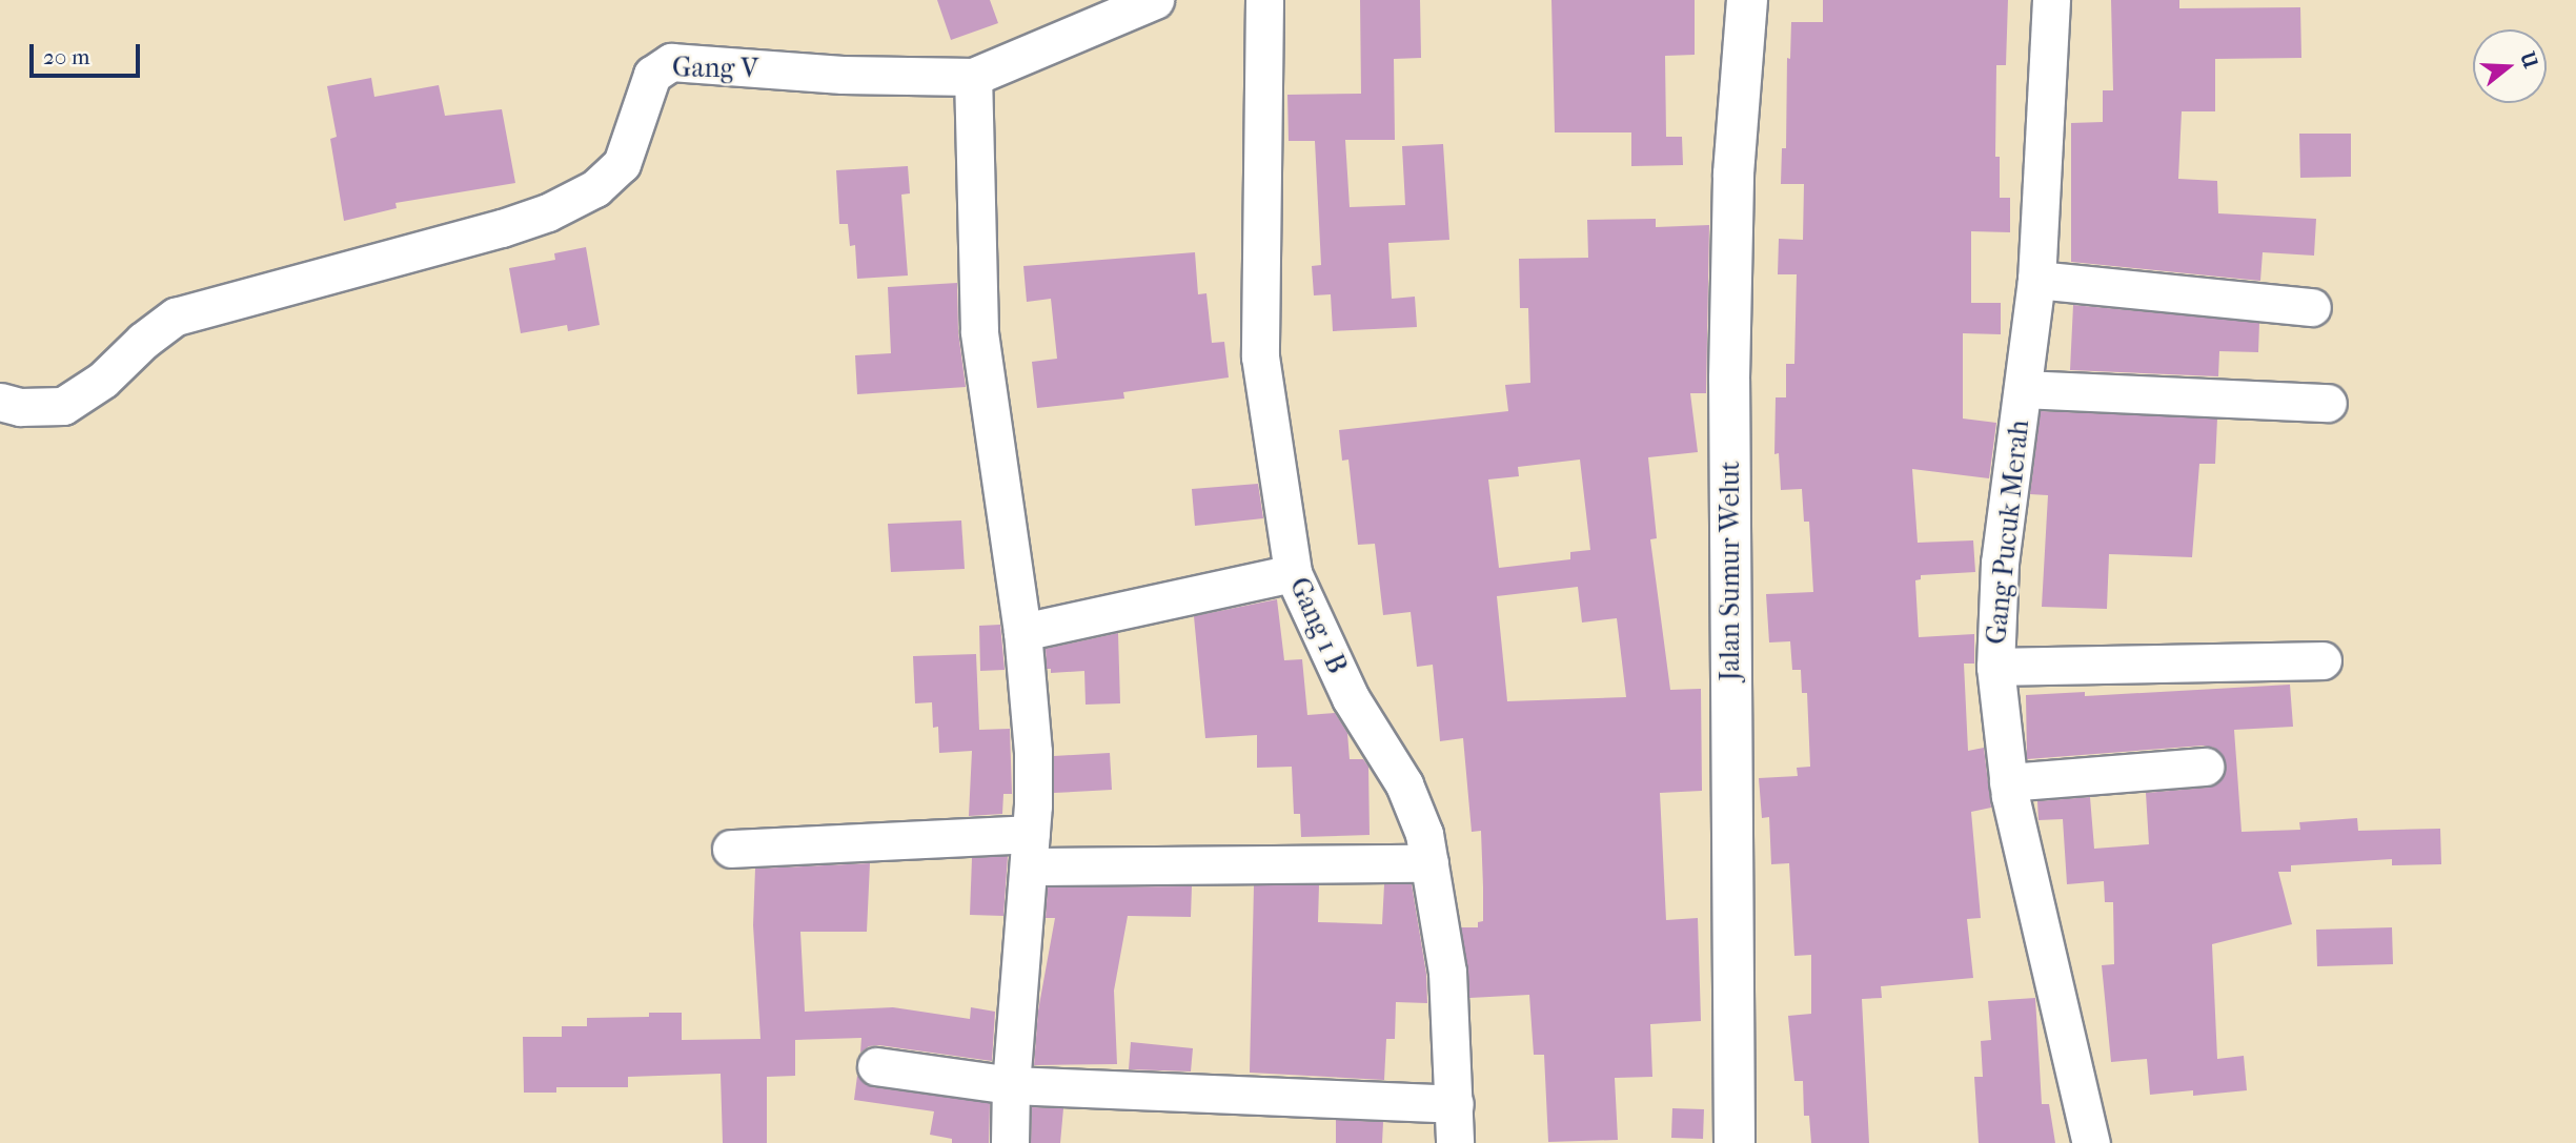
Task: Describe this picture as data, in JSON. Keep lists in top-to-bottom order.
{
  "streets": {
    "street": [
      "Gang V",
      "Gang Pucuk Merah",
      "Jalan Sumur Welut",
      "Gang 1 B"
    ]
  },
  "scale_bar": "20 m",
  "north": "right"
}
